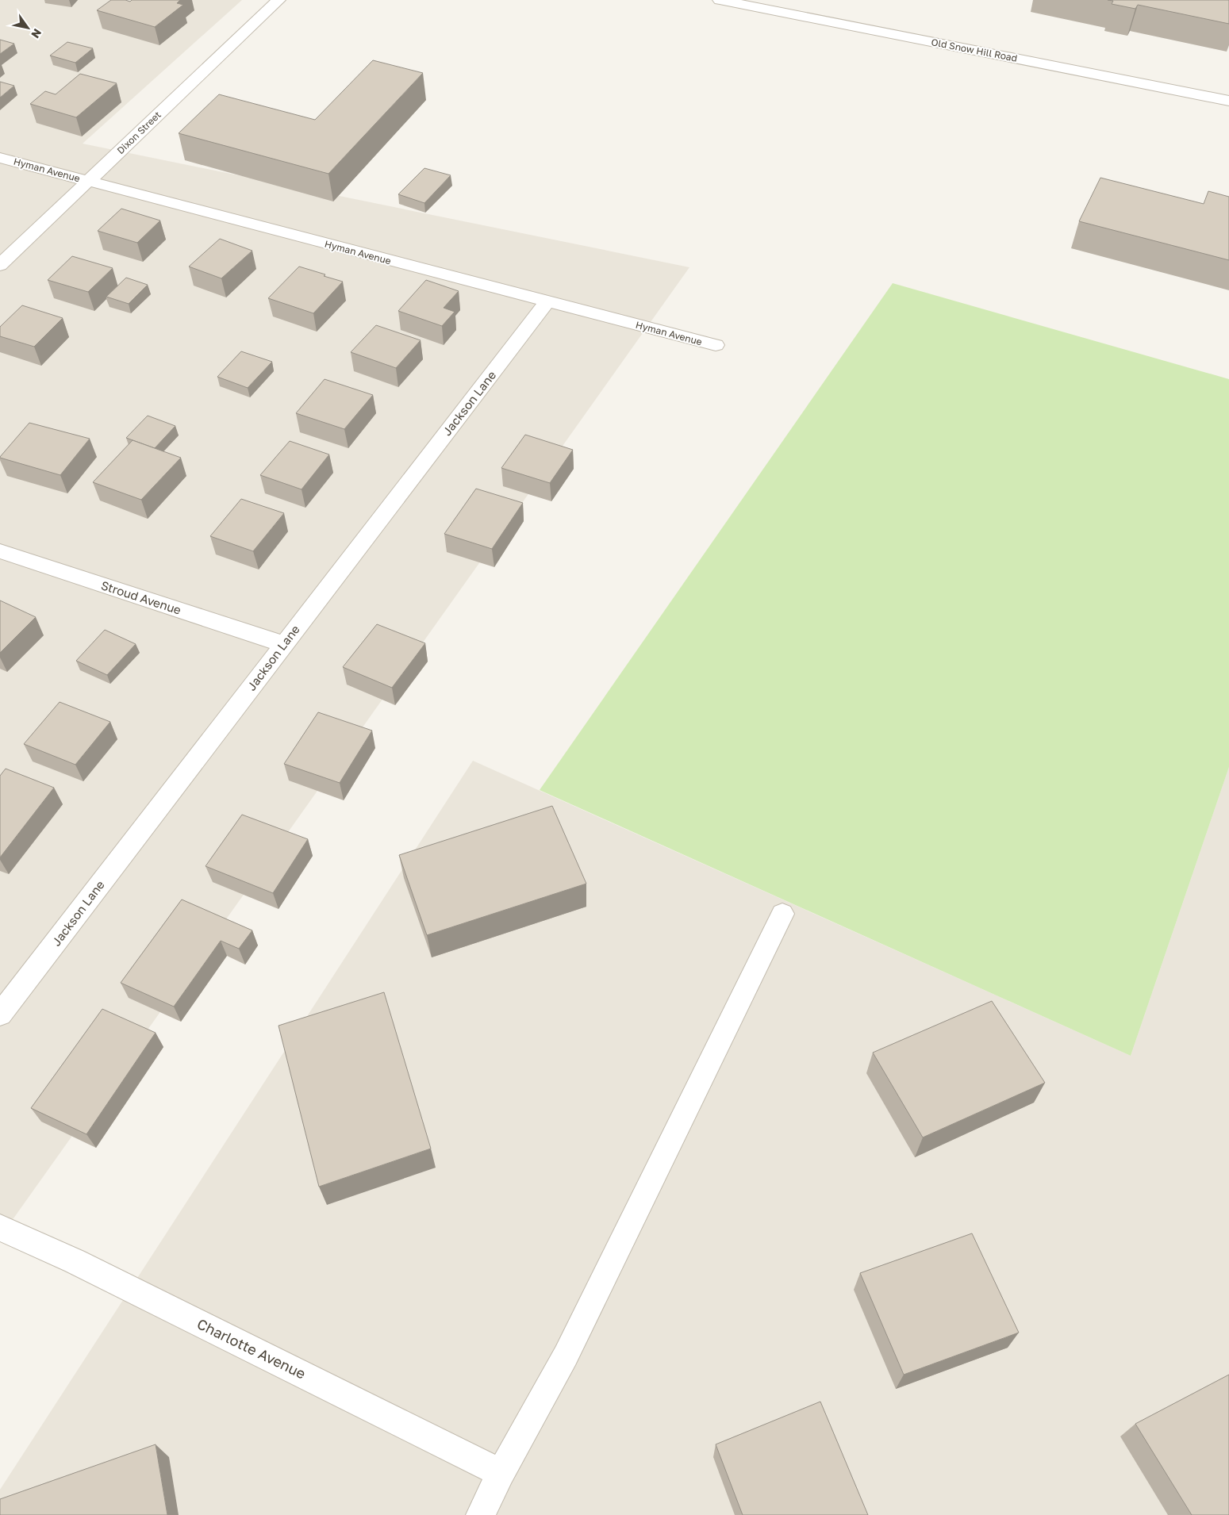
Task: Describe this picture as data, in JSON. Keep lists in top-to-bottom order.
{
  "streets": {
    "street": [
      "Old Snow Hill Road",
      "Dixon Street",
      "Hyman Avenue",
      "Jackson Lane",
      "Stroud Avenue",
      "Charlotte Avenue"
    ]
  },
  "crossings": [
    ["Dixon Street", "Hyman Avenue"],
    ["Hyman Avenue", "Jackson Lane"],
    ["Jackson Lane", "Stroud Avenue"]
  ],
  "north": "bottom right"
}
